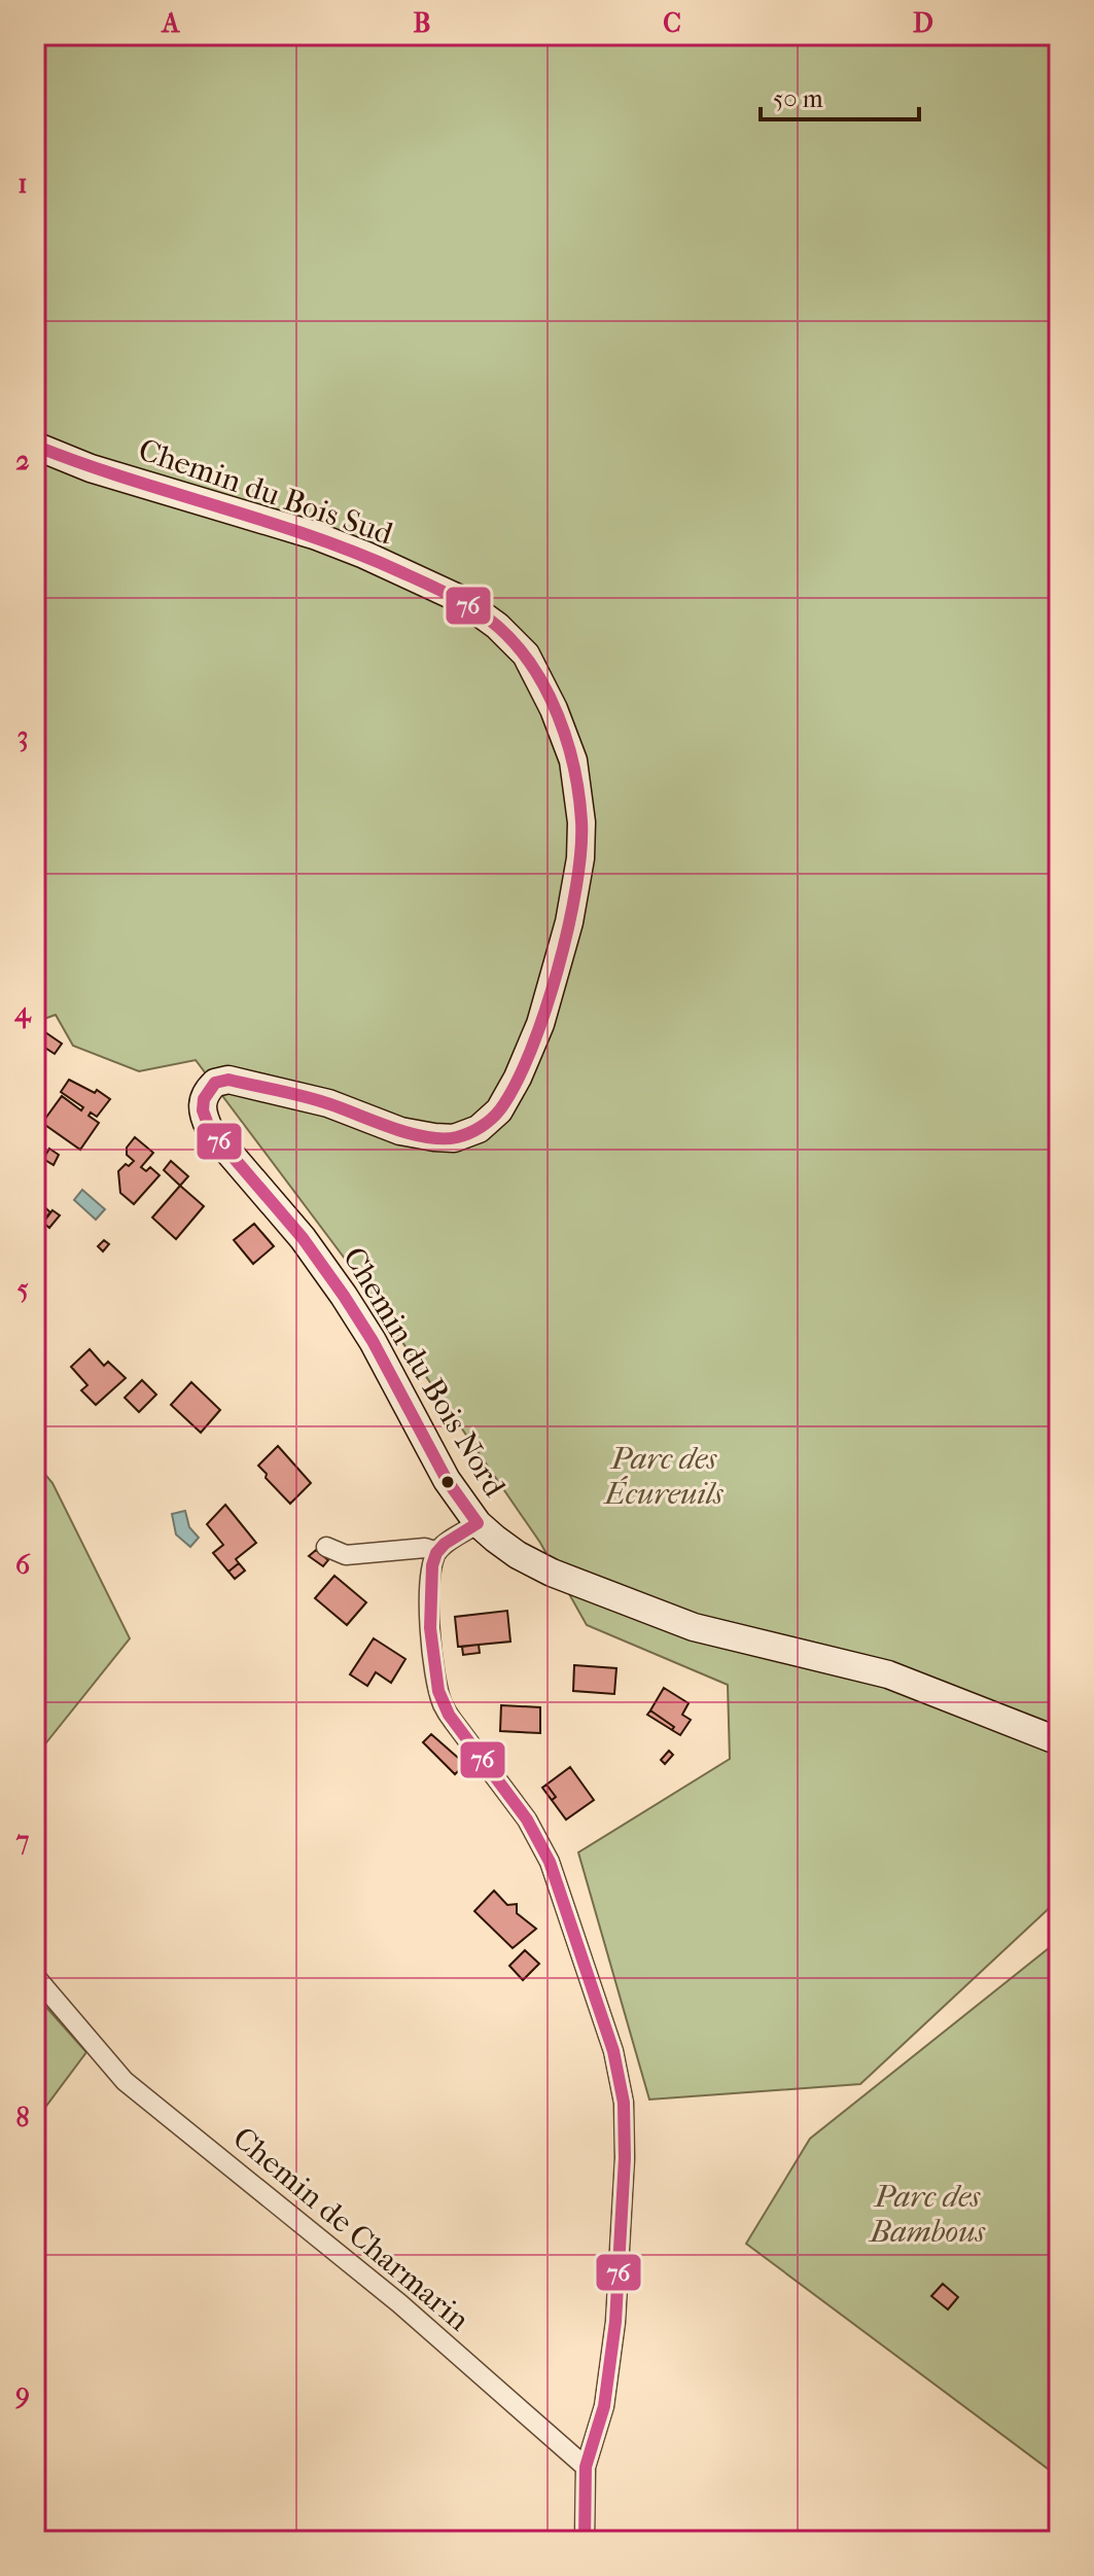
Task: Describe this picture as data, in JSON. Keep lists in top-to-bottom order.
{
  "streets": {
    "street": ["Chemin du Bois Sud", "Chemin du Bois Nord", "Chemin de Charmarin"]
  },
  "crossings": [
    ["Chemin du Bois Sud", "Chemin du Bois Nord"]
  ],
  "parks": ["Parc des Écureuils", "Parc des Bambous"],
  "lines": ["transit line 76"],
  "scale_bar": "50 m",
  "grid": {
    "columns": [
      "A",
      "B",
      "C",
      "D"
    ],
    "rows": [
      "1",
      "2",
      "3",
      "4",
      "5",
      "6",
      "7",
      "8",
      "9"
    ]
  }
}
